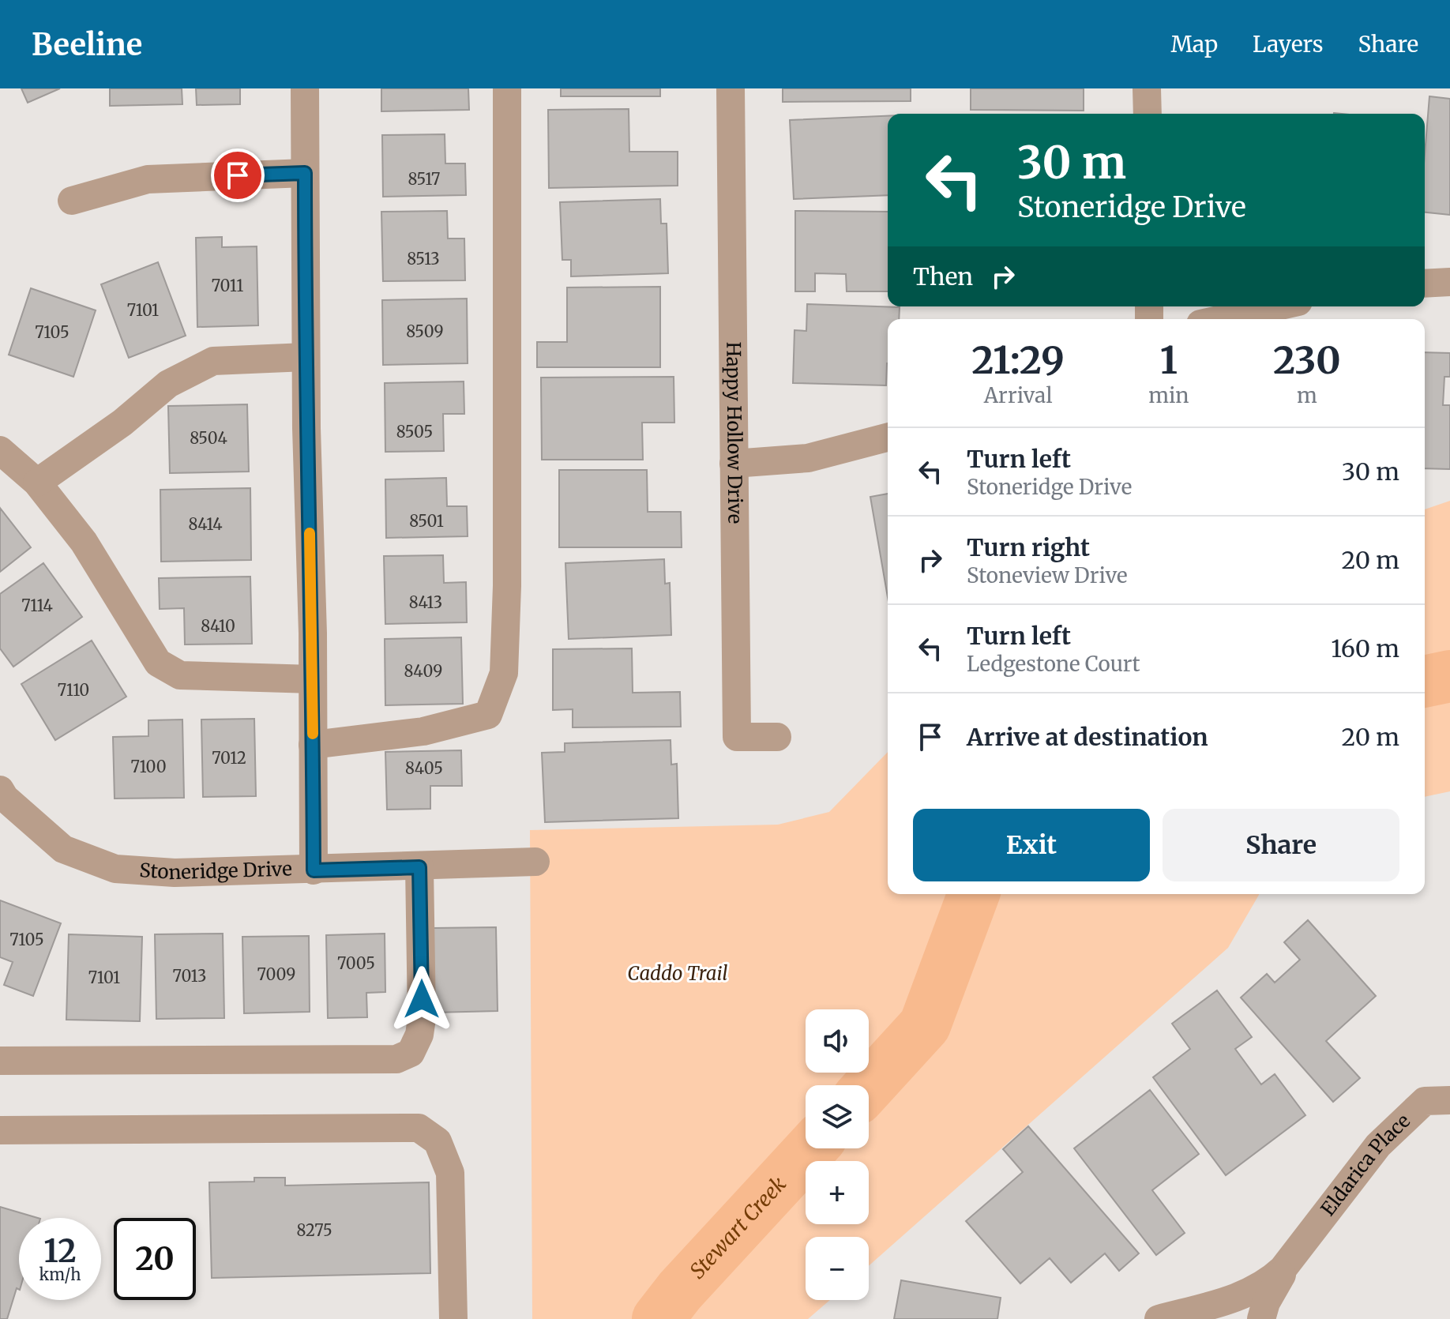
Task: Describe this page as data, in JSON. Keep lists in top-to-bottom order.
{
  "streets": {
    "street": ["Happy Hollow Drive", "Stoneridge Drive", "Eldarica Place"]
  },
  "water": ["Stewart Creek"],
  "parks": ["Caddo Trail"],
  "house_numbers": [
    "8517",
    "8513",
    "7011",
    "7101",
    "8509",
    "7105",
    "8505",
    "8504",
    "8501",
    "8414",
    "8413",
    "7114",
    "8410",
    "8409",
    "7110",
    "7012",
    "7100",
    "8405",
    "7105",
    "7005",
    "7009",
    "7013",
    "7101",
    "8275"
  ],
  "page": {
    "header": "Beeline",
    "nav": ["Map", "Layers", "Share"],
    "turn": ["30 m", "Stoneridge Drive"],
    "then": "Then",
    "eta": [
      "21:29",
      "Arrival",
      "1",
      "min",
      "230",
      "m"
    ],
    "list": [
      {
        "name": "Turn left",
        "note": "Stoneridge Drive",
        "value": "30 m"
      },
      {
        "name": "Turn right",
        "note": "Stoneview Drive",
        "value": "20 m"
      },
      {
        "name": "Turn left",
        "note": "Ledgestone Court",
        "value": "160 m"
      },
      {
        "name": "Arrive at destination",
        "value": "20 m"
      }
    ],
    "buttons": ["Exit", "Share"],
    "map_buttons": ["+", "−"],
    "speed": "12 km/h",
    "limit": "20"
  }
}
